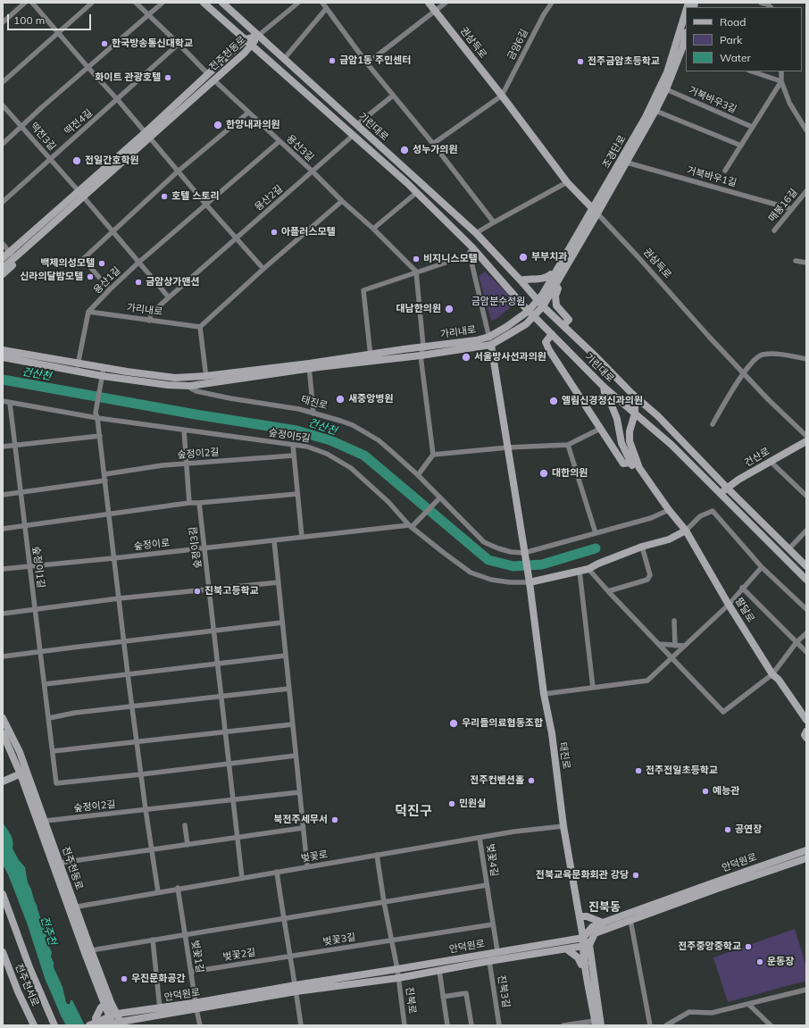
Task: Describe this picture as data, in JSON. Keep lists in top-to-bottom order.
{
  "streets": {
    "street": [
      "권삼득로",
      "금암6길",
      "전주천동로",
      "거북바우3길",
      "떡전4길",
      "기린대로",
      "떡전3길",
      "용산3길",
      "조경단로",
      "거북바우1길",
      "용산2길",
      "매봉16길",
      "용산1길",
      "가리내로",
      "태진로",
      "숲정이5길",
      "숲정이2길",
      "건산로",
      "숲정이로",
      "숲정이3길",
      "숲정이1길",
      "팔달로",
      "벚꽃로",
      "벚꽃4길",
      "안덕원로",
      "벚꽃3길",
      "벚꽃2길",
      "벚꽃1길",
      "전주천서로",
      "진북3길",
      "진북로"
    ]
  },
  "crossings": [
    ["권삼득로", "금암6길"],
    ["권삼득로", "조경단로"],
    ["전주천동로", "기린대로"],
    ["전주천동로", "떡전3길"],
    ["전주천동로", "용산3길"],
    ["전주천동로", "숲정이2길"],
    ["전주천동로", "벚꽃로"],
    ["전주천동로", "안덕원로"],
    ["전주천동로", "벚꽃1길"],
    ["거북바우3길", "조경단로"],
    ["떡전4길", "떡전3길"],
    ["기린대로", "용산3길"],
    ["기린대로", "조경단로"],
    ["기린대로", "용산2길"],
    ["기린대로", "가리내로"],
    ["기린대로", "건산로"],
    ["기린대로", "팔달로"],
    ["용산3길", "용산2길"],
    ["조경단로", "거북바우1길"],
    ["조경단로", "가리내로"],
    ["거북바우1길", "매봉16길"],
    ["용산1길", "가리내로"],
    ["가리내로", "태진로"],
    ["태진로", "숲정이5길"],
    ["태진로", "벚꽃로"],
    ["태진로", "안덕원로"],
    ["숲정이5길", "숲정이로"],
    ["숲정이5길", "숲정이1길"],
    ["숲정이2길", "숲정이3길"],
    ["숲정이로", "숲정이3길"],
    ["숲정이로", "숲정이1길"],
    ["숲정이3길", "벚꽃로"],
    ["벚꽃로", "벚꽃4길"],
    ["벚꽃로", "벚꽃1길"],
    ["벚꽃4길", "안덕원로"],
    ["벚꽃4길", "벚꽃3길"],
    ["안덕원로", "벚꽃1길"],
    ["안덕원로", "진북3길"],
    ["안덕원로", "진북로"],
    ["벚꽃3길", "벚꽃2길"],
    ["벚꽃2길", "벚꽃1길"]
  ],
  "districts": ["덕진구", "진북동"],
  "water": ["건산천", "전주천"],
  "parks": ["금암분수정원"],
  "places": [
    "한국방송통신대학교",
    "금암1동 주민센터",
    "전주금암초등학교",
    "화이트 관광호텔",
    "한양내과의원",
    "성누가의원",
    "전일간호학원",
    "호텔 스토리",
    "아플러스모텔",
    "부부치과",
    "비지니스모텔",
    "백제의성모텔",
    "신라의달밤모텔",
    "금암상가맨션",
    "대남한의원",
    "서울방사선과의원",
    "새중앙병원",
    "엘림신경정신과의원",
    "대한의원",
    "진북고등학교",
    "우리들의료협동조합",
    "전주전일초등학교",
    "전주컨벤션홀",
    "예능관",
    "민원실",
    "북전주세무서",
    "공연장",
    "전북교육문화회관 강당",
    "전주중앙중학교",
    "운동장",
    "우진문화공간"
  ],
  "legend": ["Road", "Park", "Water"],
  "scale_bar": "100 m"
}
